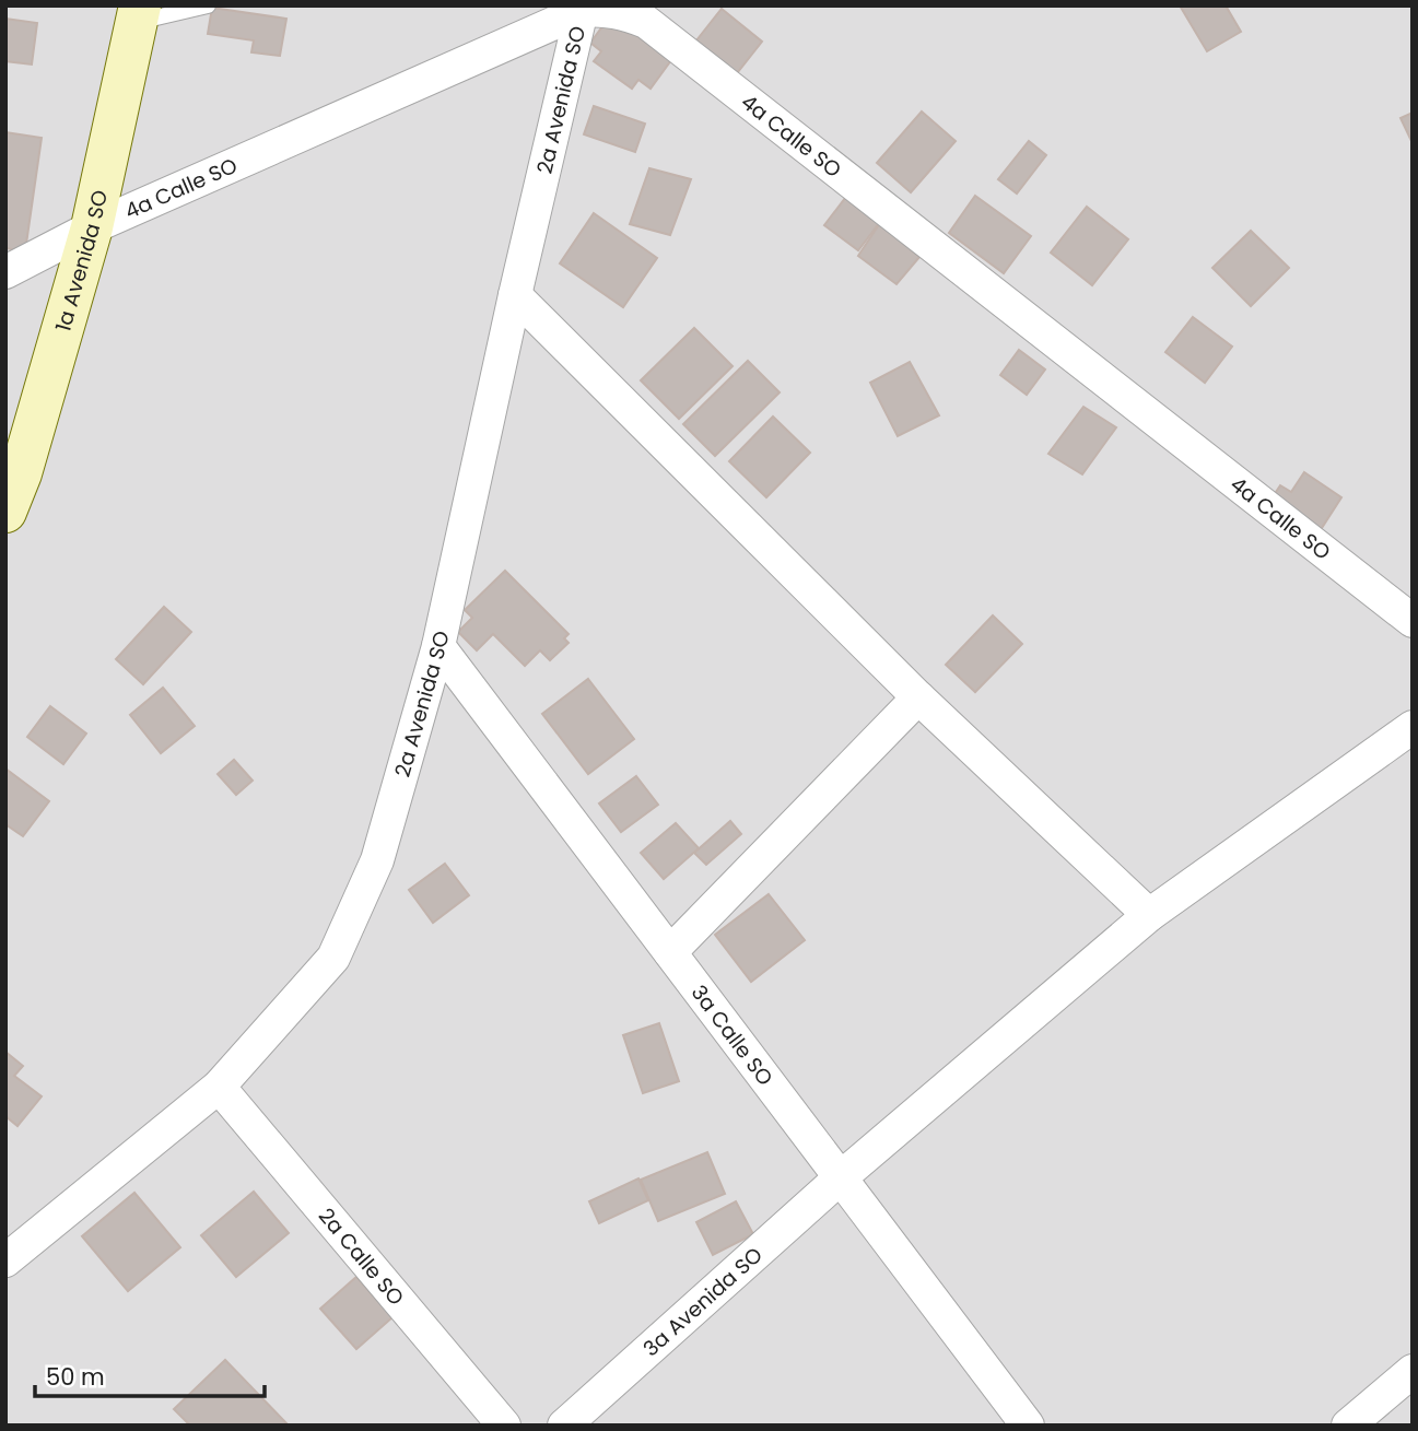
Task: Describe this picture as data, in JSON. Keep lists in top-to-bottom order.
{
  "streets": {
    "main road": ["1a Avenida SO"],
    "street": [
      "2a Avenida SO",
      "4a Calle SO",
      "3a Calle SO",
      "2a Calle SO",
      "3a Avenida SO"
    ]
  },
  "crossings": [
    ["2a Avenida SO", "4a Calle SO"],
    ["2a Avenida SO", "3a Calle SO"],
    ["2a Avenida SO", "2a Calle SO"],
    ["4a Calle SO", "1a Avenida SO"],
    ["3a Calle SO", "3a Avenida SO"]
  ],
  "scale_bar": "50 m"
}
